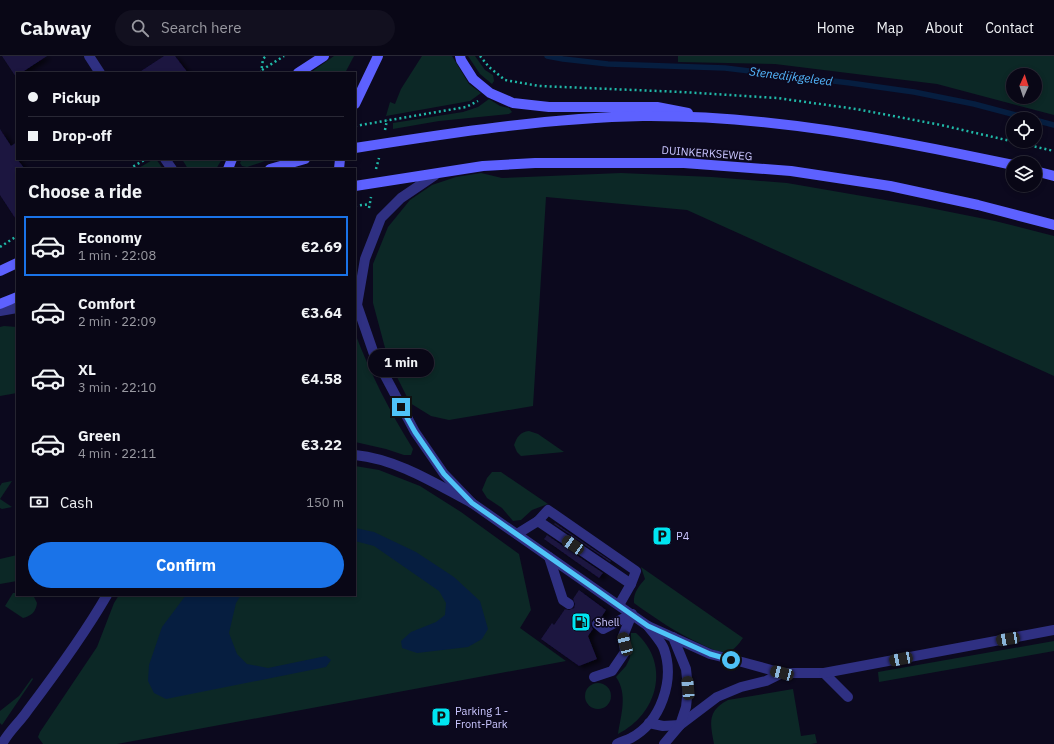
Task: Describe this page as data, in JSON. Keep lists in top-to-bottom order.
{
  "streets": {
    "main road": ["DUINKERKSEWEG"]
  },
  "water": ["Stenedijkgeleed"],
  "places": {
    "parking": ["P4", "Parking 1 - Front-Park"],
    "fuel station": ["Shell"]
  },
  "north": "top",
  "page": {
    "header": "Cabway",
    "search": "Search here",
    "nav": [
      "Home",
      "Map",
      "About",
      "Contact"
    ],
    "banner": ["Pickup", "Drop-off"],
    "heading": "Choose a ride",
    "list": [
      {
        "name": "Economy",
        "note": "1 min · 22:08",
        "value": "€2.69"
      },
      {
        "name": "Comfort",
        "note": "2 min · 22:09",
        "value": "€3.64"
      },
      {
        "name": "XL",
        "note": "3 min · 22:10",
        "value": "€4.58"
      },
      {
        "name": "Green",
        "note": "4 min · 22:11",
        "value": "€3.22"
      }
    ],
    "bubble": "1 min",
    "pay": ["Cash", "150 m"],
    "buttons": "Confirm"
  }
}
